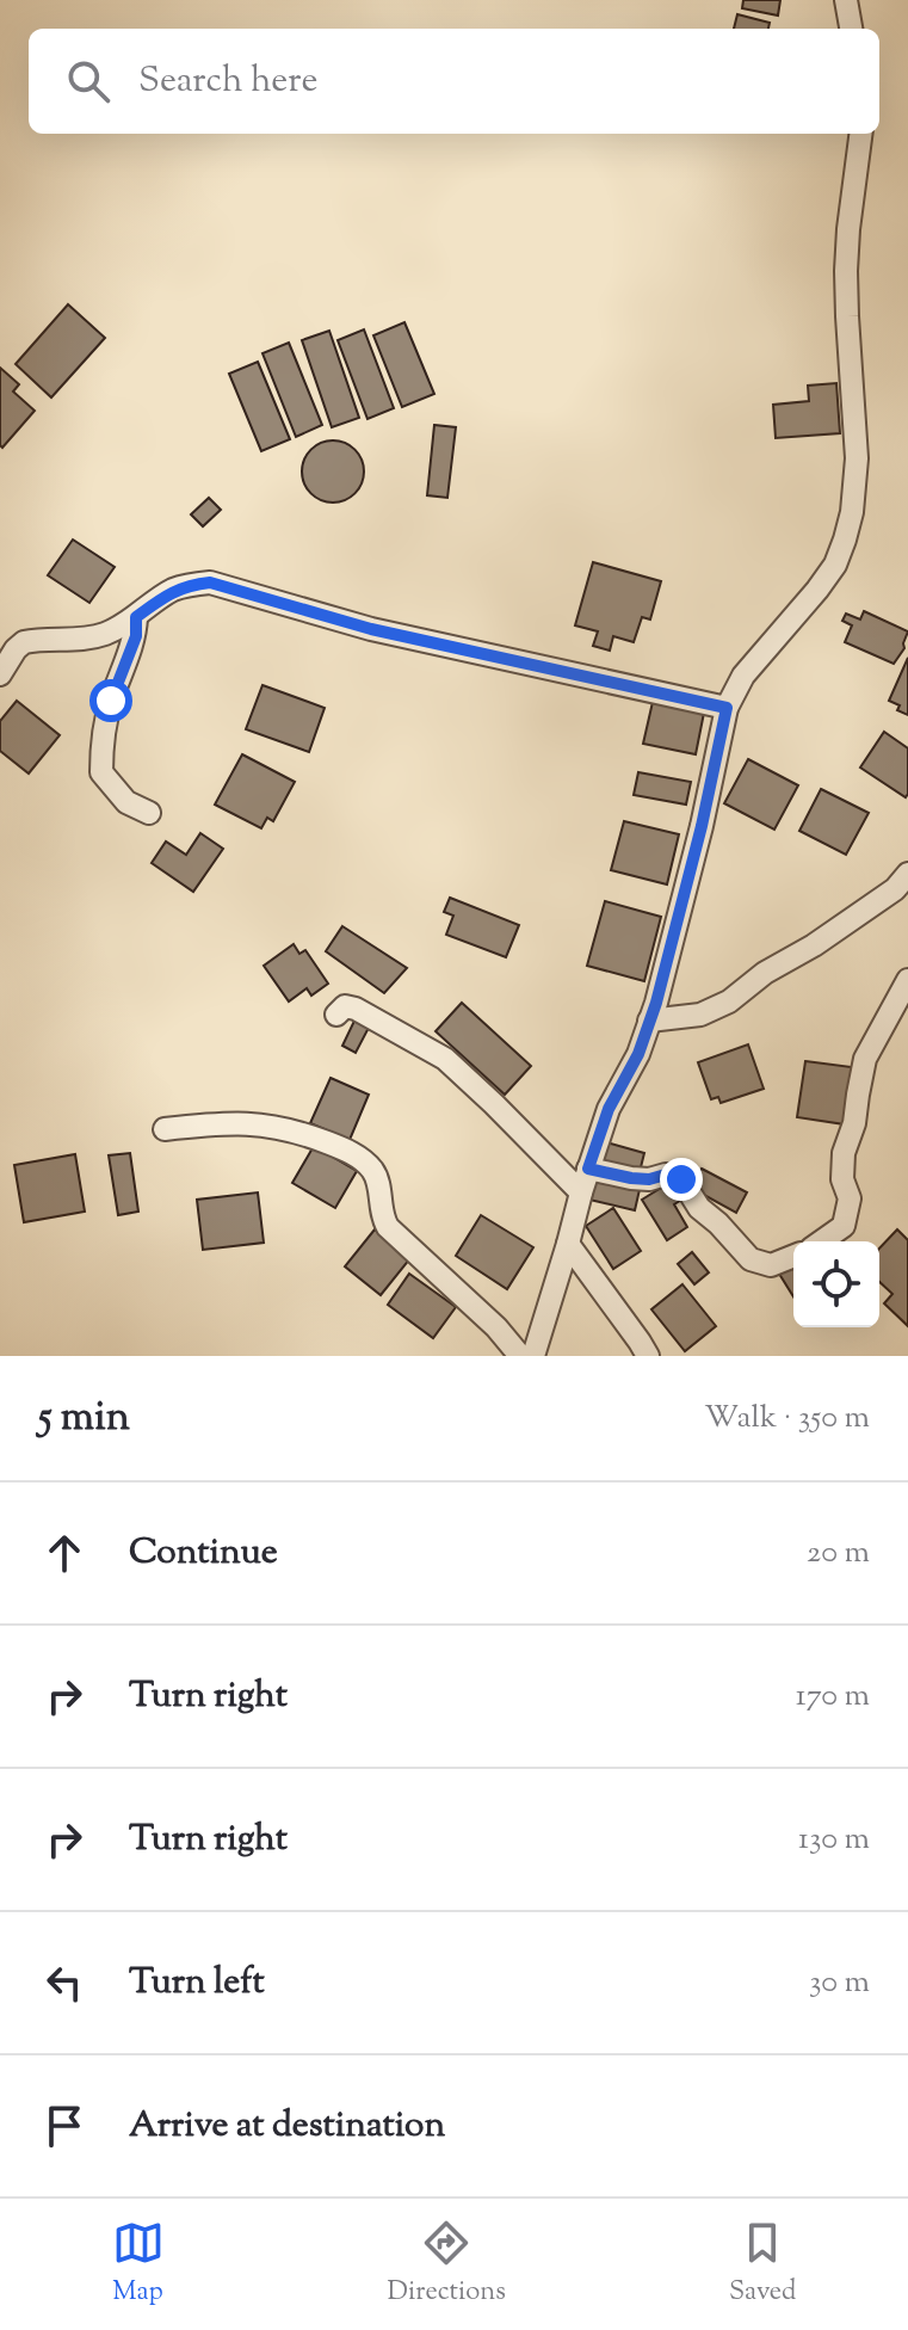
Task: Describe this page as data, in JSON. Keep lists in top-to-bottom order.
{
  "page": {
    "search": "Search here",
    "heading": ["5 min", "Walk · 350 m"],
    "list": [
      ["Continue", "20 m"],
      ["Turn right", "170 m"],
      ["Turn right", "130 m"],
      ["Turn left", "30 m"],
      "Arrive at destination"
    ],
    "nav": ["Map", "Directions", "Saved"]
  }
}
